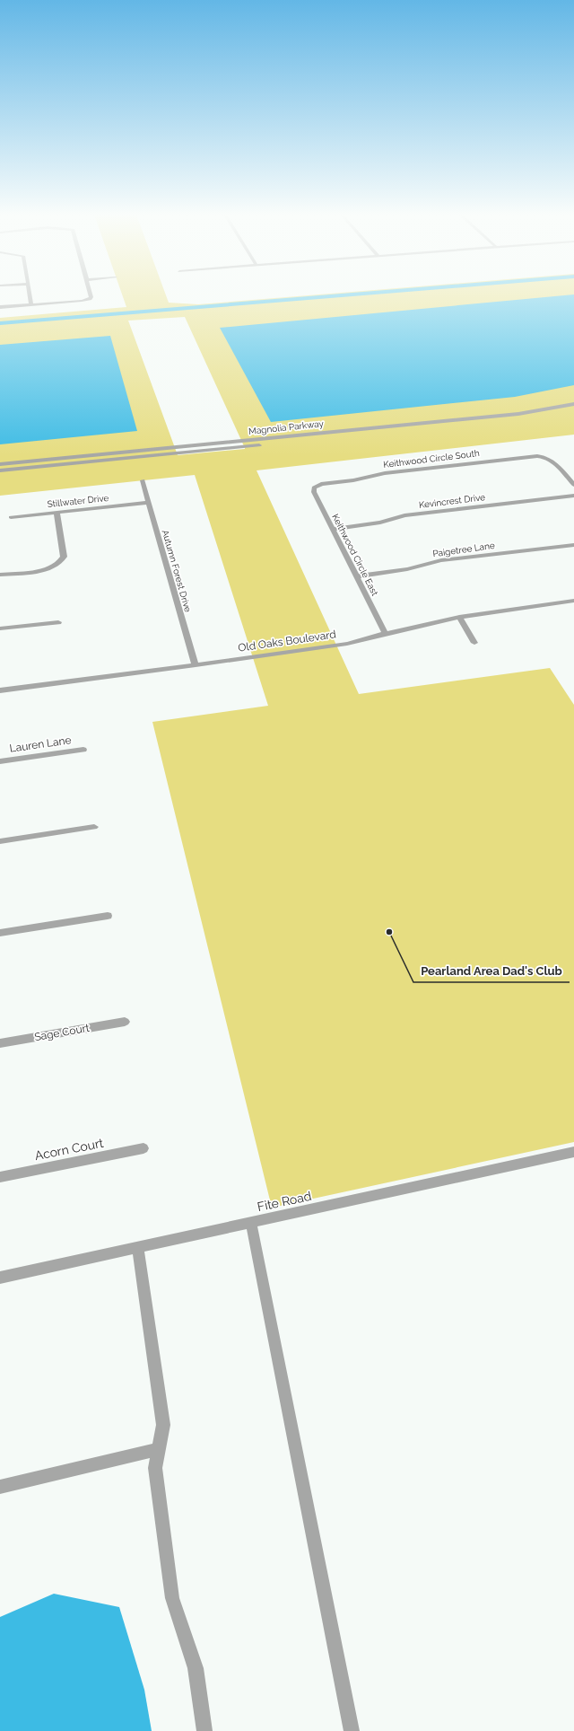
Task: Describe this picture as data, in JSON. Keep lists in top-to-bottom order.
{
  "streets": {
    "street": [
      "Magnolia Parkway",
      "Keithwood Circle South",
      "Stillwater Drive",
      "Kevincrest Drive",
      "Paigetree Lane",
      "Keithwood Circle East",
      "Autumn Forest Drive",
      "Old Oaks Boulevard",
      "Lauren Lane",
      "Sage Court",
      "Acorn Court",
      "Fite Road"
    ]
  },
  "crossings": [
    ["Keithwood Circle South", "Keithwood Circle East"],
    ["Stillwater Drive", "Autumn Forest Drive"],
    ["Kevincrest Drive", "Keithwood Circle East"],
    ["Paigetree Lane", "Keithwood Circle East"],
    ["Keithwood Circle East", "Old Oaks Boulevard"],
    ["Autumn Forest Drive", "Old Oaks Boulevard"]
  ],
  "places": ["Pearland Area Dad's Club"]
}
